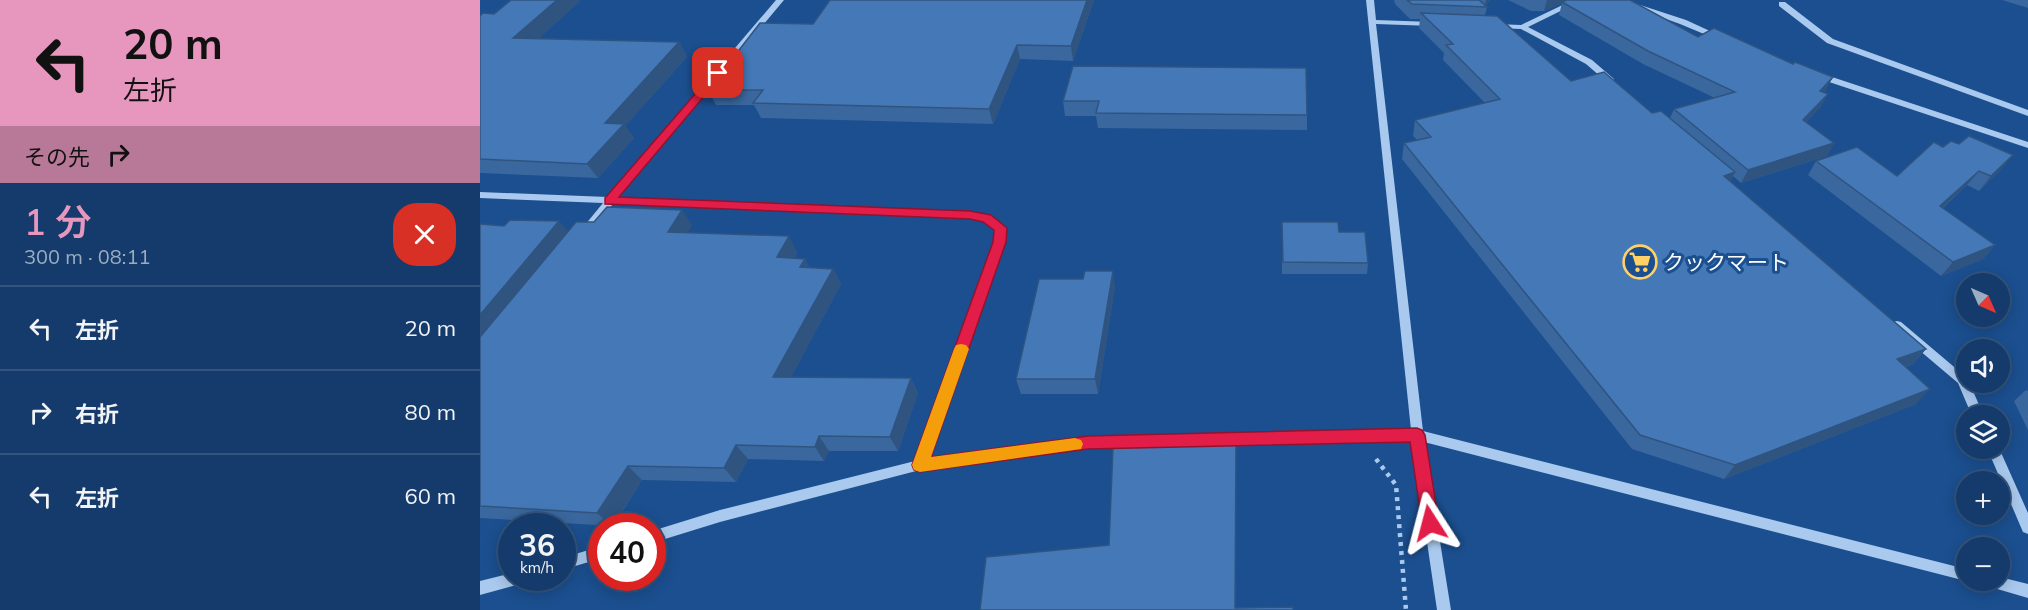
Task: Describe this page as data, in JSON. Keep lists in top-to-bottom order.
{
  "places": {
    "supermarket": ["クックマート"]
  },
  "north": "bottom right",
  "page": {
    "turn": ["20 m", "左折"],
    "then": "その先",
    "heading": ["1 分", "300 m · 08:11"],
    "map_buttons": ["+", "−"],
    "list": [
      {
        "name": "左折",
        "value": "20 m"
      },
      {
        "name": "右折",
        "value": "80 m"
      },
      {
        "name": "左折",
        "value": "60 m"
      }
    ],
    "speed": "36 km/h",
    "limit": "40"
  }
}
